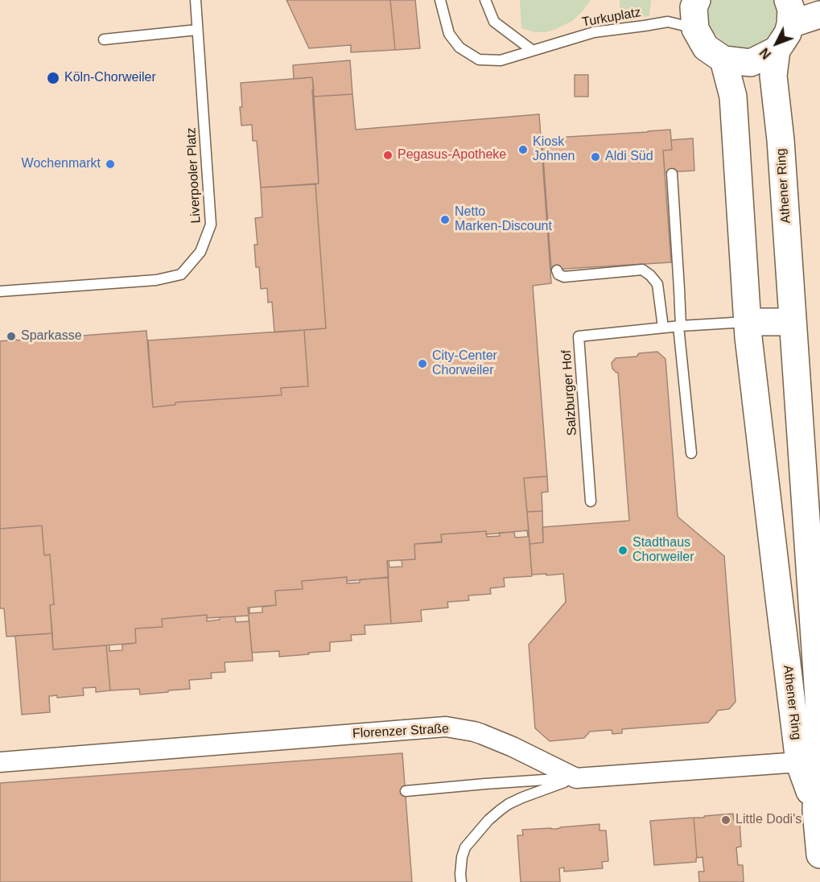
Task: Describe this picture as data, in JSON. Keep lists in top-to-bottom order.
{
  "streets": {
    "street": ["Athener Ring", "Florenzer Straße"],
    "lane": ["Turkuplatz", "Liverpooler Platz", "Salzburger Hof"]
  },
  "crossings": [
    ["Athener Ring", "Salzburger Hof"]
  ],
  "places": [
    "Köln-Chorweiler",
    "Kiosk Johnen",
    "Pegasus-Apotheke",
    "Aldi Süd",
    "Wochenmarkt",
    "Netto Marken-Discount",
    "Sparkasse",
    "City-Center Chorweiler",
    "Stadthaus Chorweiler",
    "Little Dodi's"
  ],
  "north": "bottom left"
}
